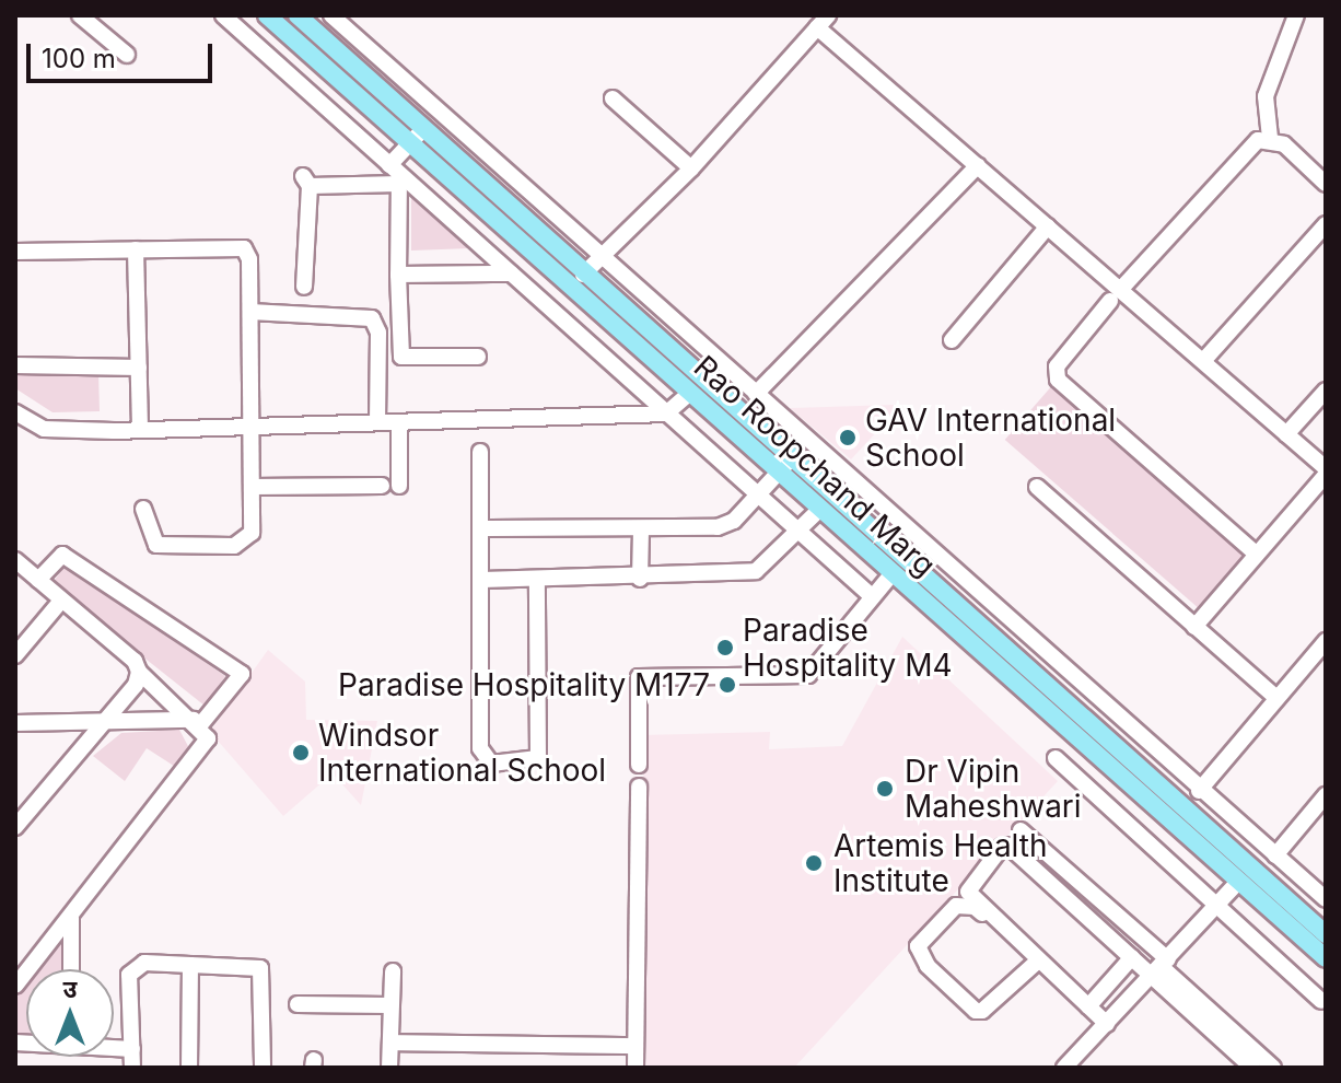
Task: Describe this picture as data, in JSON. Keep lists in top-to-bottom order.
{
  "streets": {
    "main road": ["Rao Roopchand Marg"]
  },
  "places": [
    "GAV International School",
    "Paradise Hospitality M4",
    "Paradise Hospitality M177",
    "Windsor International School",
    "Dr Vipin Maheshwari",
    "Artemis Health Institute"
  ],
  "scale_bar": "100 m",
  "north": "top"
}
